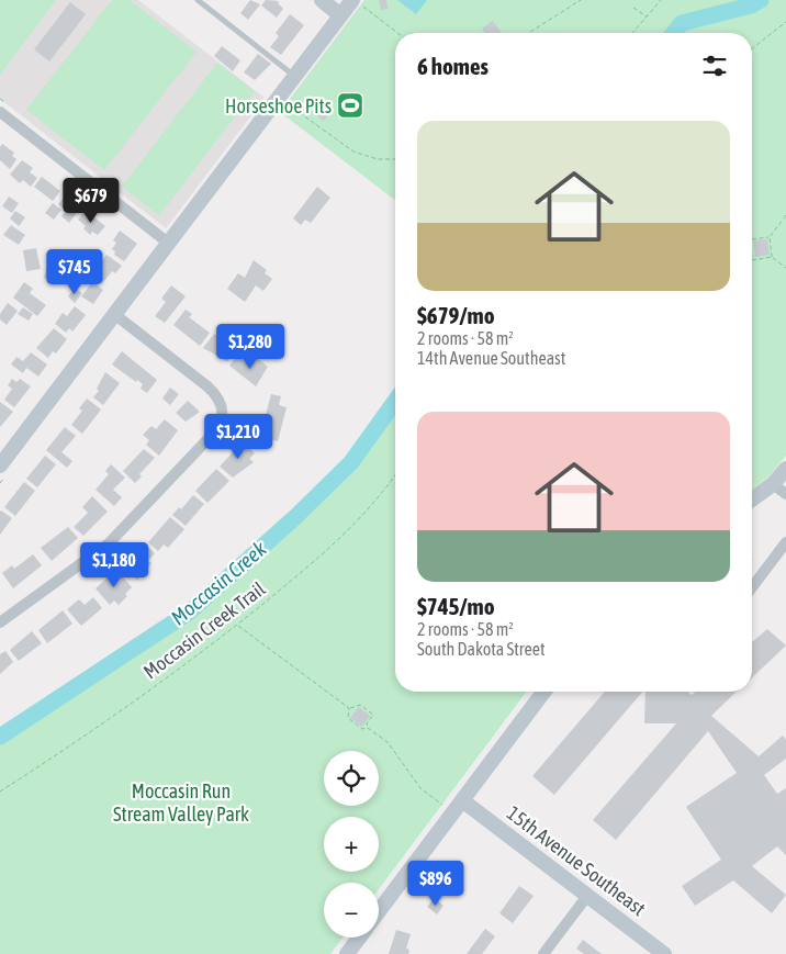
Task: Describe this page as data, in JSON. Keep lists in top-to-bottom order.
{
  "streets": {
    "street": ["15th Avenue Southeast"],
    "path": ["Moccasin Creek Trail"]
  },
  "water": ["Moccasin Creek"],
  "parks": ["Moccasin Run Stream Valley Park"],
  "places": {
    "sports": ["Horseshoe Pits"]
  },
  "page": {
    "heading": "6 homes",
    "list": [
      {
        "name": "$679/mo",
        "note": "2 rooms · 58 m² · 14th Avenue Southeast"
      },
      {
        "name": "$745/mo",
        "note": "2 rooms · 58 m² · South Dakota Street"
      }
    ],
    "price": [
      "$679",
      "$745",
      "$1,280",
      "$1,210",
      "$1,180",
      "$896"
    ],
    "map_buttons": ["+", "−"]
  }
}
